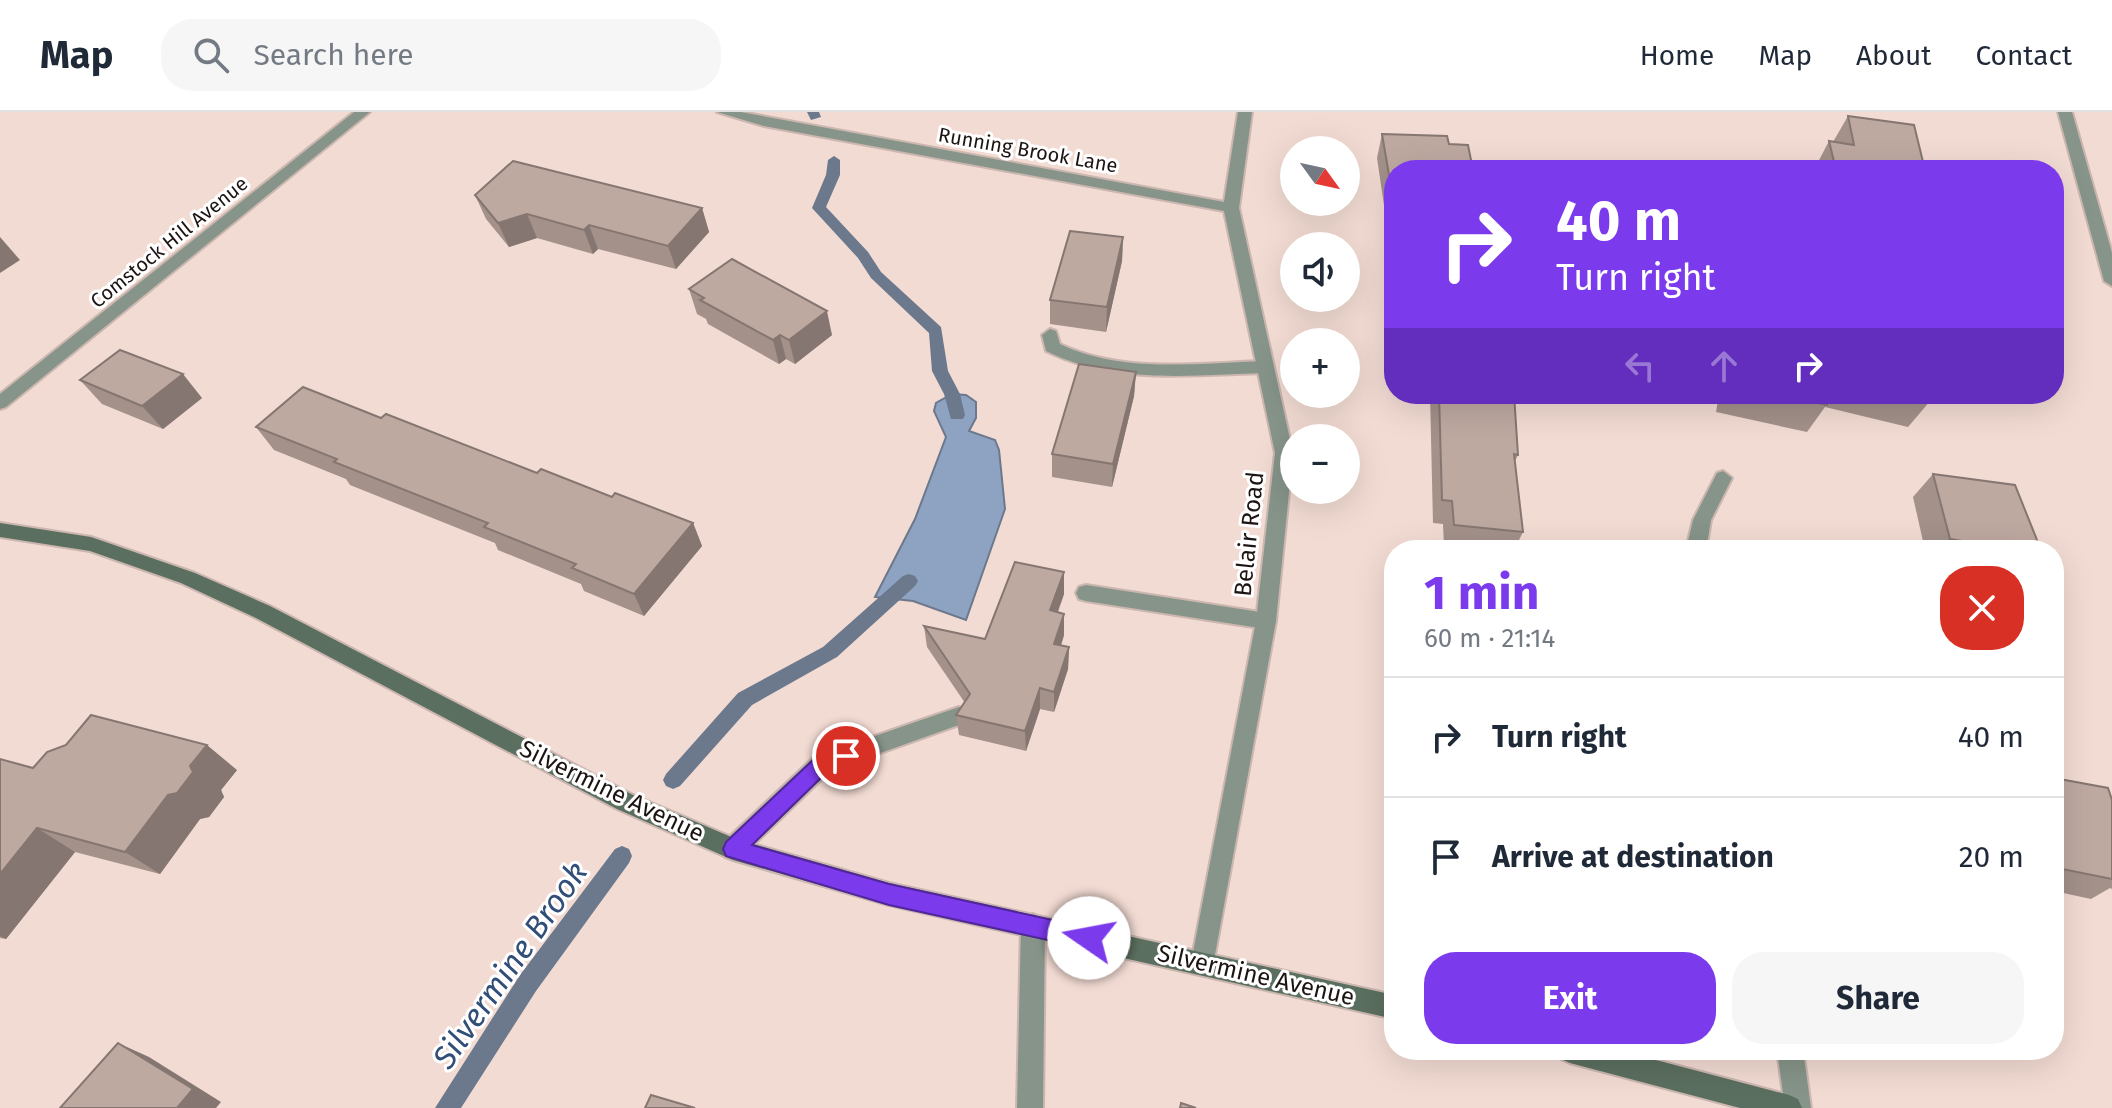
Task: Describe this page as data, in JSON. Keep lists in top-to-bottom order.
{
  "streets": {
    "street": [
      "Running Brook Lane",
      "Comstock Hill Avenue",
      "Belair Road",
      "Silvermine Avenue"
    ]
  },
  "crossings": [
    ["Running Brook Lane", "Belair Road"],
    ["Belair Road", "Silvermine Avenue"]
  ],
  "water": ["Silvermine Brook"],
  "north": "bottom right",
  "page": {
    "header": "Map",
    "search": "Search here",
    "nav": [
      "Home",
      "Map",
      "About",
      "Contact"
    ],
    "map_buttons": ["+", "−"],
    "turn": ["40 m", "Turn right"],
    "heading": ["1 min", "60 m · 21:14"],
    "list": [
      {
        "name": "Turn right",
        "value": "40 m"
      },
      {
        "name": "Arrive at destination",
        "value": "20 m"
      }
    ],
    "buttons": ["Exit", "Share"]
  }
}
